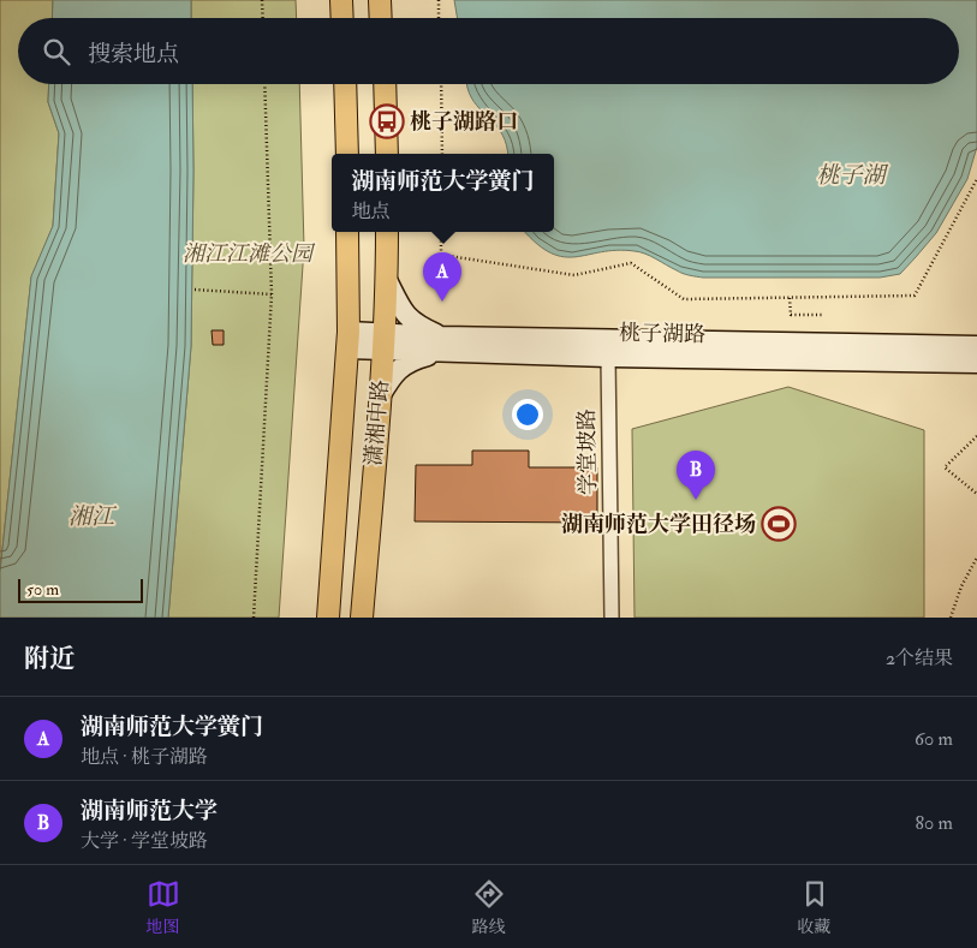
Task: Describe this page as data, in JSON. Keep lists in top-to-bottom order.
{
  "streets": {
    "main road": ["桃子湖路", "潇湘中路"],
    "street": ["学堂坡路"]
  },
  "crossings": [
    ["桃子湖路", "潇湘中路"],
    ["桃子湖路", "学堂坡路"]
  ],
  "water": ["桃子湖", "湘江"],
  "parks": ["湘江江滩公园"],
  "places": {
    "bus stop": ["桃子湖路口"],
    "sports": ["湖南师范大学田径场"]
  },
  "scale_bar": "50 m",
  "page": {
    "search": "搜索地点",
    "popup": ["湖南师范大学黉门", "地点"],
    "pins": ["A", "B"],
    "scale": "50 m",
    "heading": ["附近", "2个结果"],
    "list": [
      {
        "mark": "A",
        "name": "湖南师范大学黉门",
        "note": "地点 · 桃子湖路",
        "value": "60 m"
      },
      {
        "mark": "B",
        "name": "湖南师范大学",
        "note": "大学 · 学堂坡路",
        "value": "80 m"
      }
    ],
    "nav": ["地图", "路线", "收藏"]
  }
}
